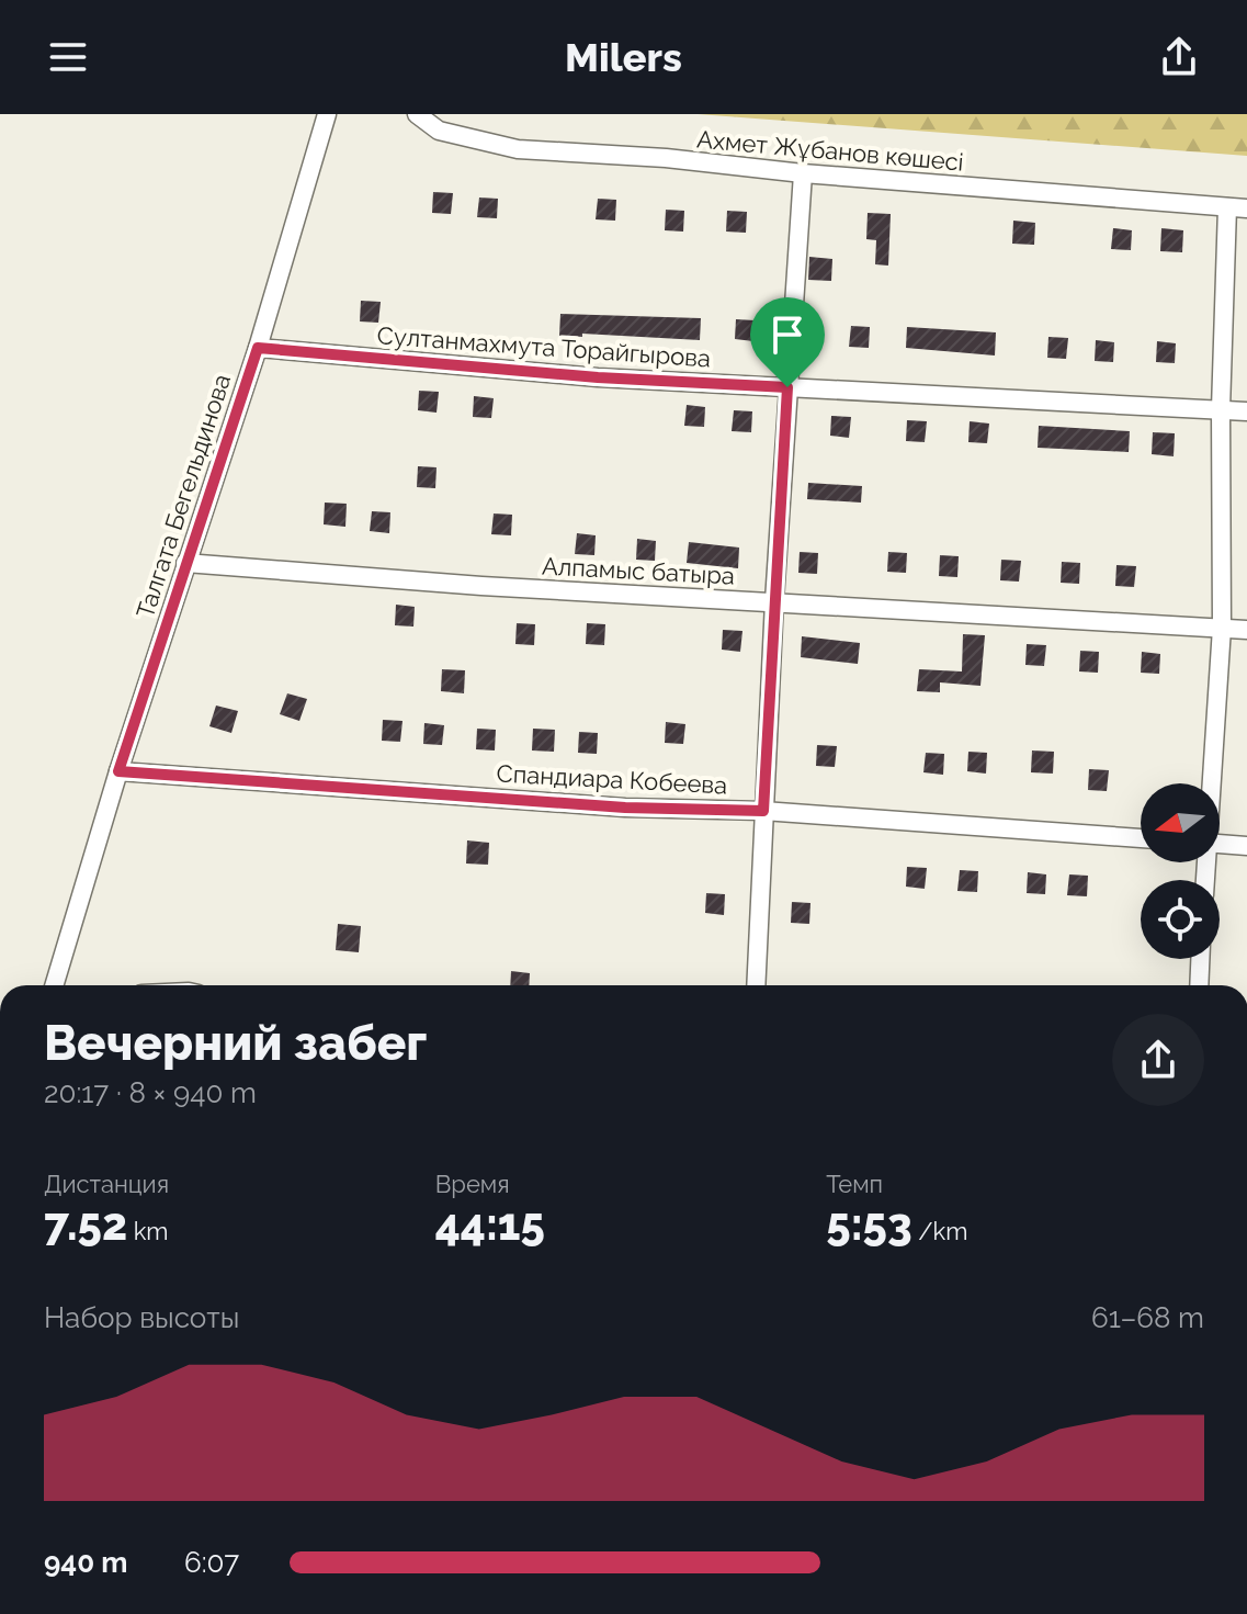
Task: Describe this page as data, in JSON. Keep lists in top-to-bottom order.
{
  "streets": {
    "street": [
      "Ахмет Жұбанов көшесі",
      "Султанмахмута Торайгырова",
      "Талгата Бегельдинова",
      "Алпамыс батыра",
      "Спандиара Кобеева"
    ]
  },
  "crossings": [
    ["Султанмахмута Торайгырова", "Талгата Бегельдинова"],
    ["Талгата Бегельдинова", "Алпамыс батыра"],
    ["Талгата Бегельдинова", "Спандиара Кобеева"]
  ],
  "north": "left",
  "page": {
    "header": "Milers",
    "heading": ["Вечерний забег", "20:17 · 8 × 940 m"],
    "stats": [
      ["Дистанция", "7.52 km"],
      ["Время", "44:15"],
      ["Темп", "5:53 /km"]
    ],
    "chart": ["Набор высоты", "61–68 m"],
    "list": [
      {
        "name": "940 m",
        "note": "6:07"
      }
    ]
  }
}
